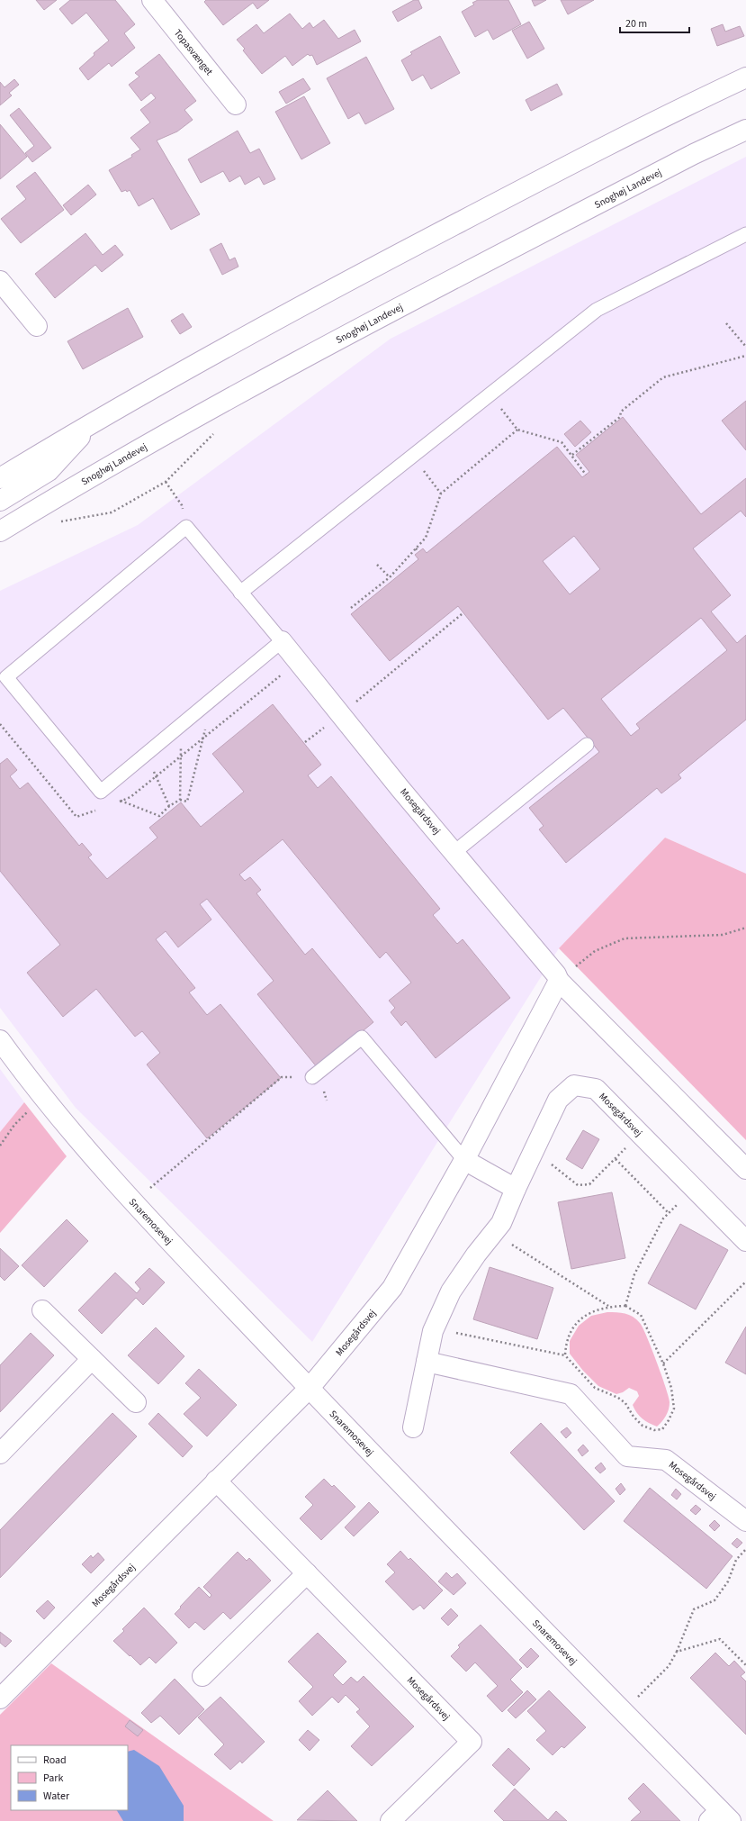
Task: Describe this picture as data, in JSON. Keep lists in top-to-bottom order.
{
  "streets": {
    "street": [
      "Topasvænget",
      "Snoghøj Landevej",
      "Mosegårdsvej",
      "Snaremosevej"
    ]
  },
  "crossings": [
    ["Mosegårdsvej", "Snaremosevej"]
  ],
  "legend": ["Road", "Park", "Water"],
  "scale_bar": "20 m"
}
